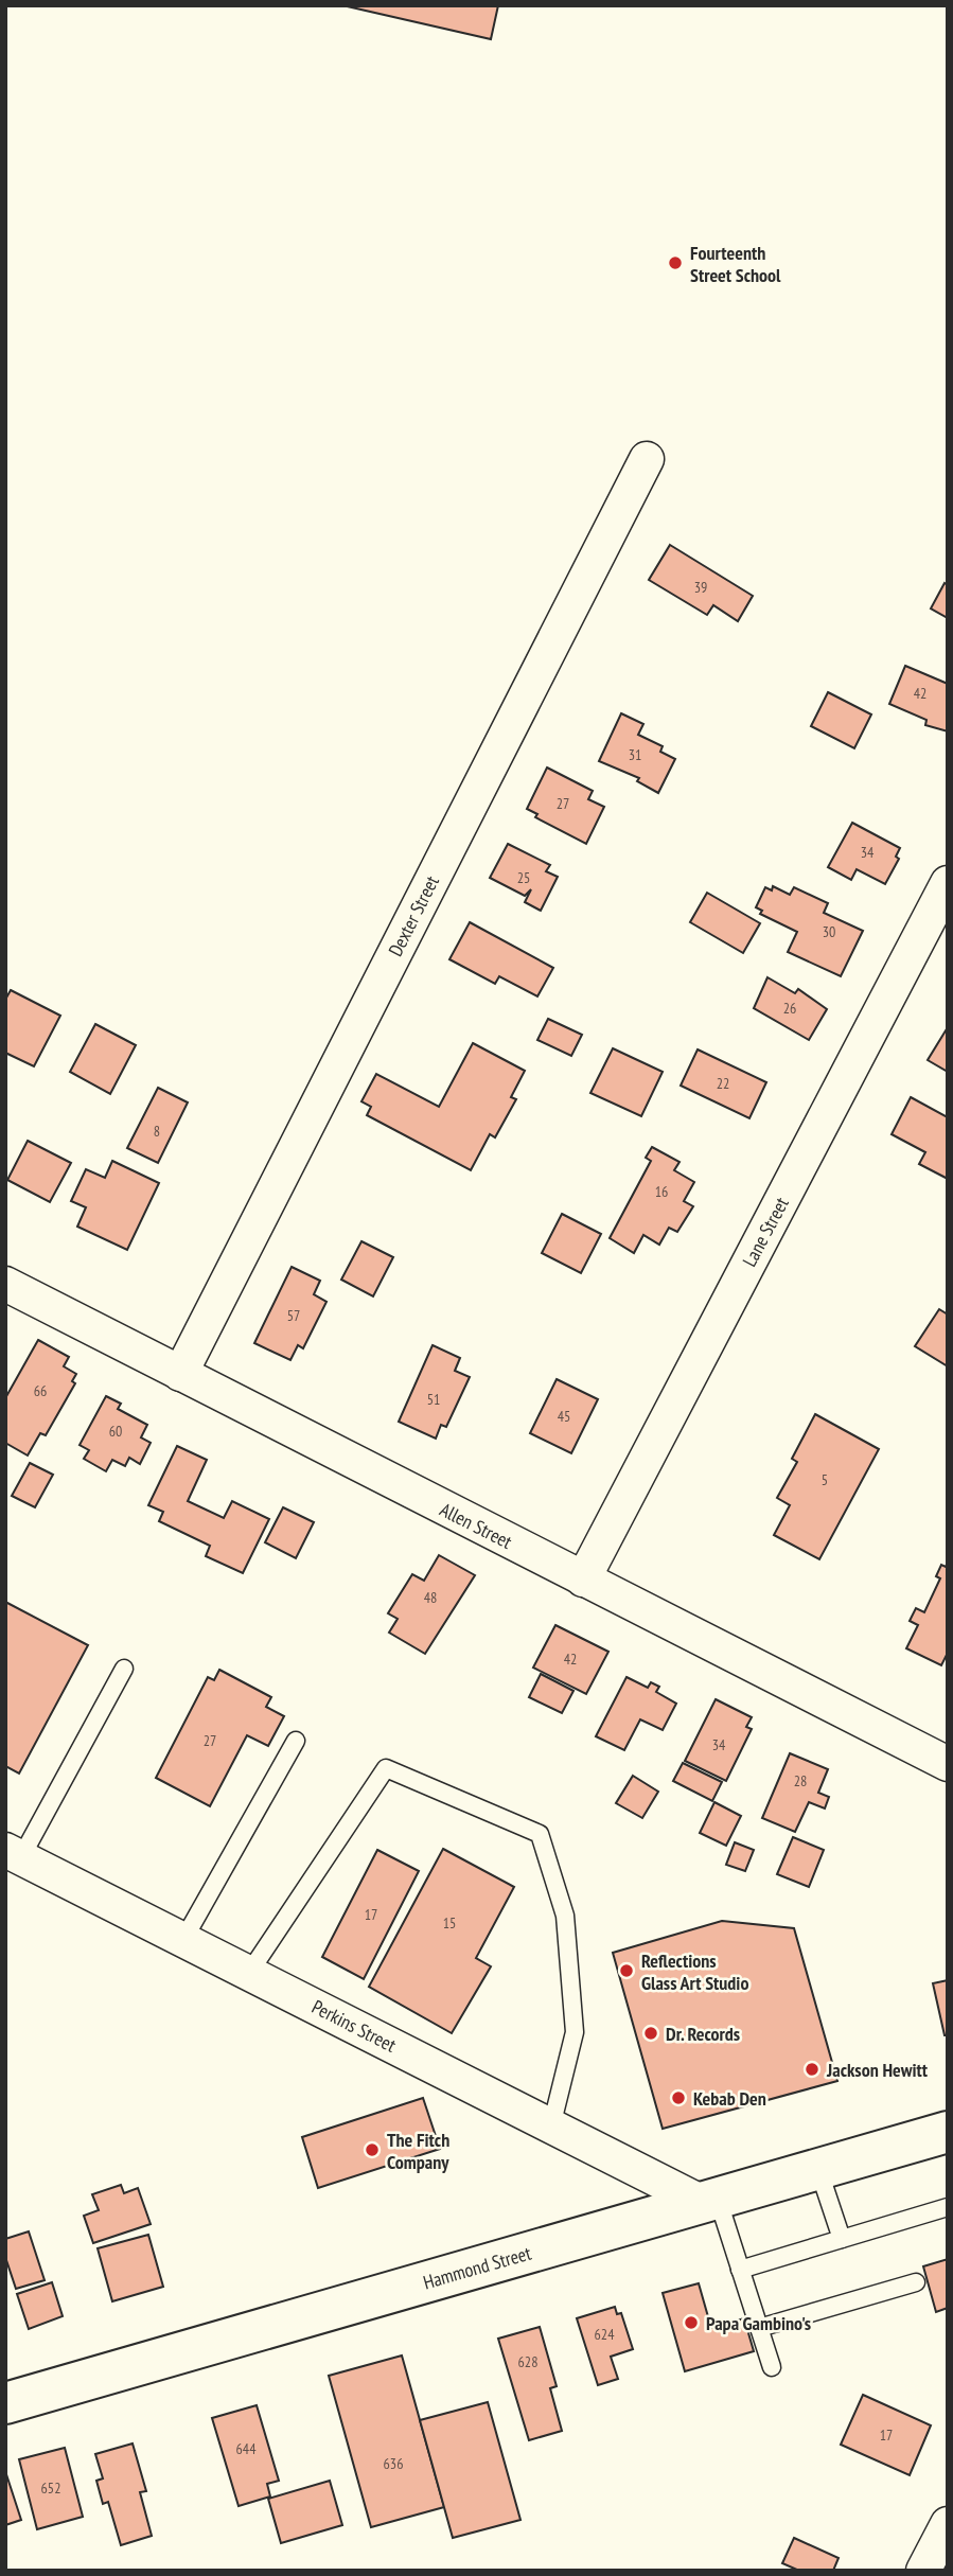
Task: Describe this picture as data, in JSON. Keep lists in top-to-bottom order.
{
  "streets": {
    "main road": ["Hammond Street"],
    "street": [
      "Dexter Street",
      "Lane Street",
      "Allen Street",
      "Perkins Street"
    ]
  },
  "crossings": [
    ["Dexter Street", "Allen Street"],
    ["Lane Street", "Allen Street"],
    ["Perkins Street", "Hammond Street"]
  ],
  "places": [
    "Fourteenth Street School",
    "Reflections Glass Art Studio",
    "Dr. Records",
    "Jackson Hewitt",
    "Kebab Den",
    "The Fitch Company",
    "Papa Gambino's"
  ],
  "house_numbers": [
    "39",
    "42",
    "31",
    "27",
    "34",
    "25",
    "30",
    "26",
    "22",
    "8",
    "16",
    "57",
    "66",
    "51",
    "45",
    "60",
    "5",
    "48",
    "42",
    "27",
    "34",
    "28",
    "17",
    "15",
    "624",
    "628",
    "17",
    "644",
    "636",
    "652"
  ]
}
